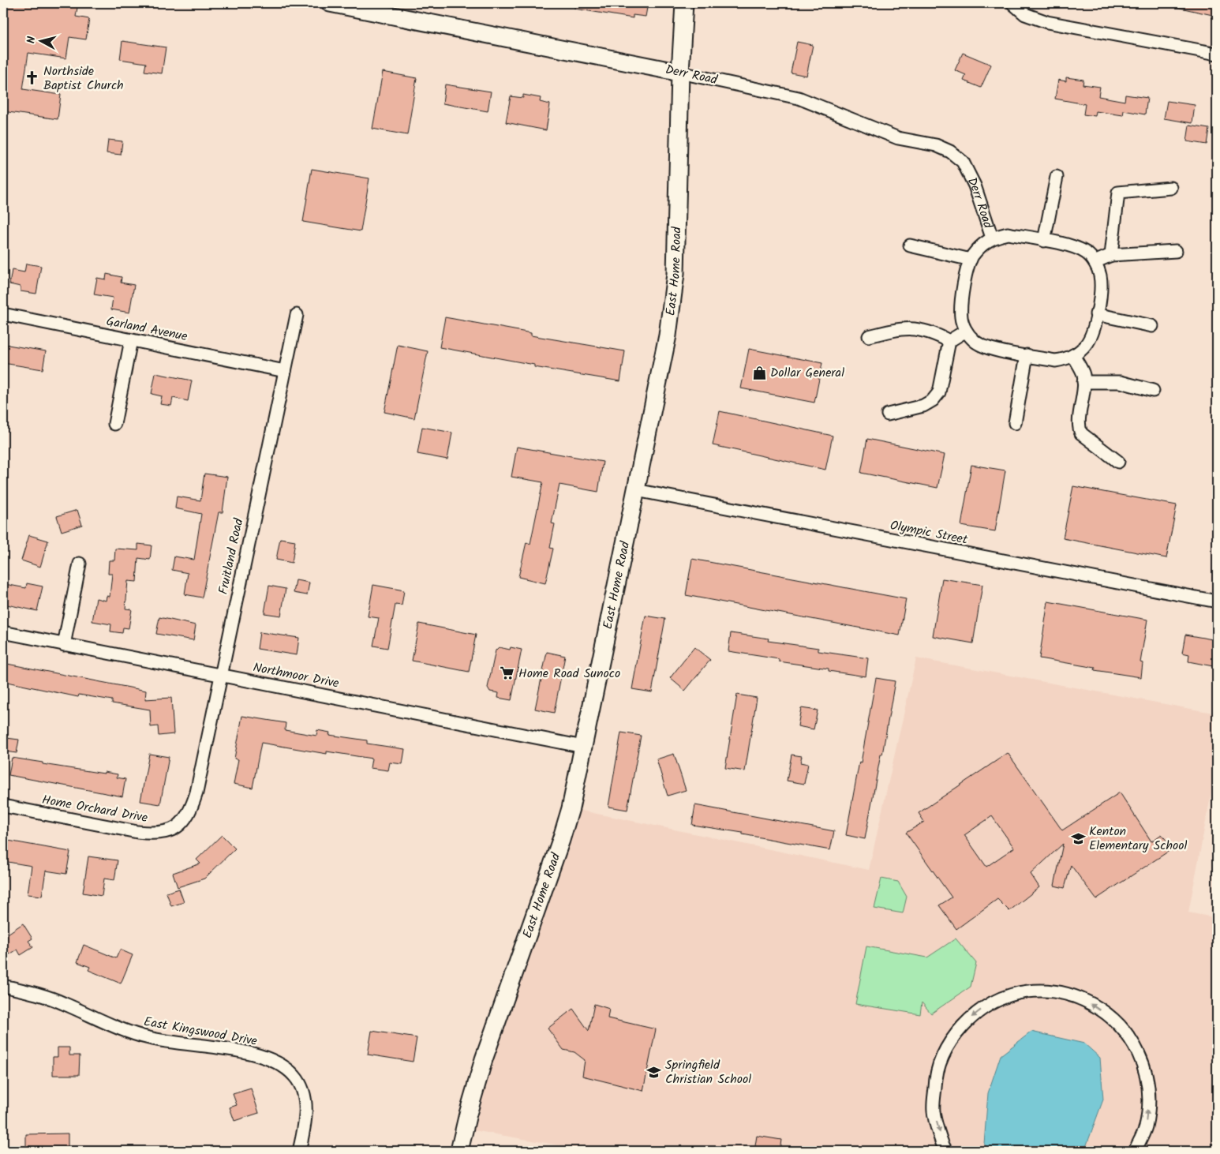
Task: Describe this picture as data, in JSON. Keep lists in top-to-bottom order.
{
  "streets": {
    "street": [
      "Derr Road",
      "East Home Road",
      "Garland Avenue",
      "Olympic Street",
      "Fruitland Road",
      "Northmoor Drive",
      "Home Orchard Drive",
      "East Kingswood Drive"
    ]
  },
  "crossings": [
    ["Derr Road", "East Home Road"],
    ["East Home Road", "Olympic Street"],
    ["East Home Road", "Northmoor Drive"],
    ["Garland Avenue", "Fruitland Road"],
    ["Fruitland Road", "Northmoor Drive"],
    ["Fruitland Road", "Home Orchard Drive"]
  ],
  "places": {
    "church": ["Northside Baptist Church"],
    "shop": ["Dollar General"],
    "supermarket": ["Home Road Sunoco"],
    "school or university": ["Kenton Elementary School", "Springfield Christian School"]
  },
  "north": "left"
}
